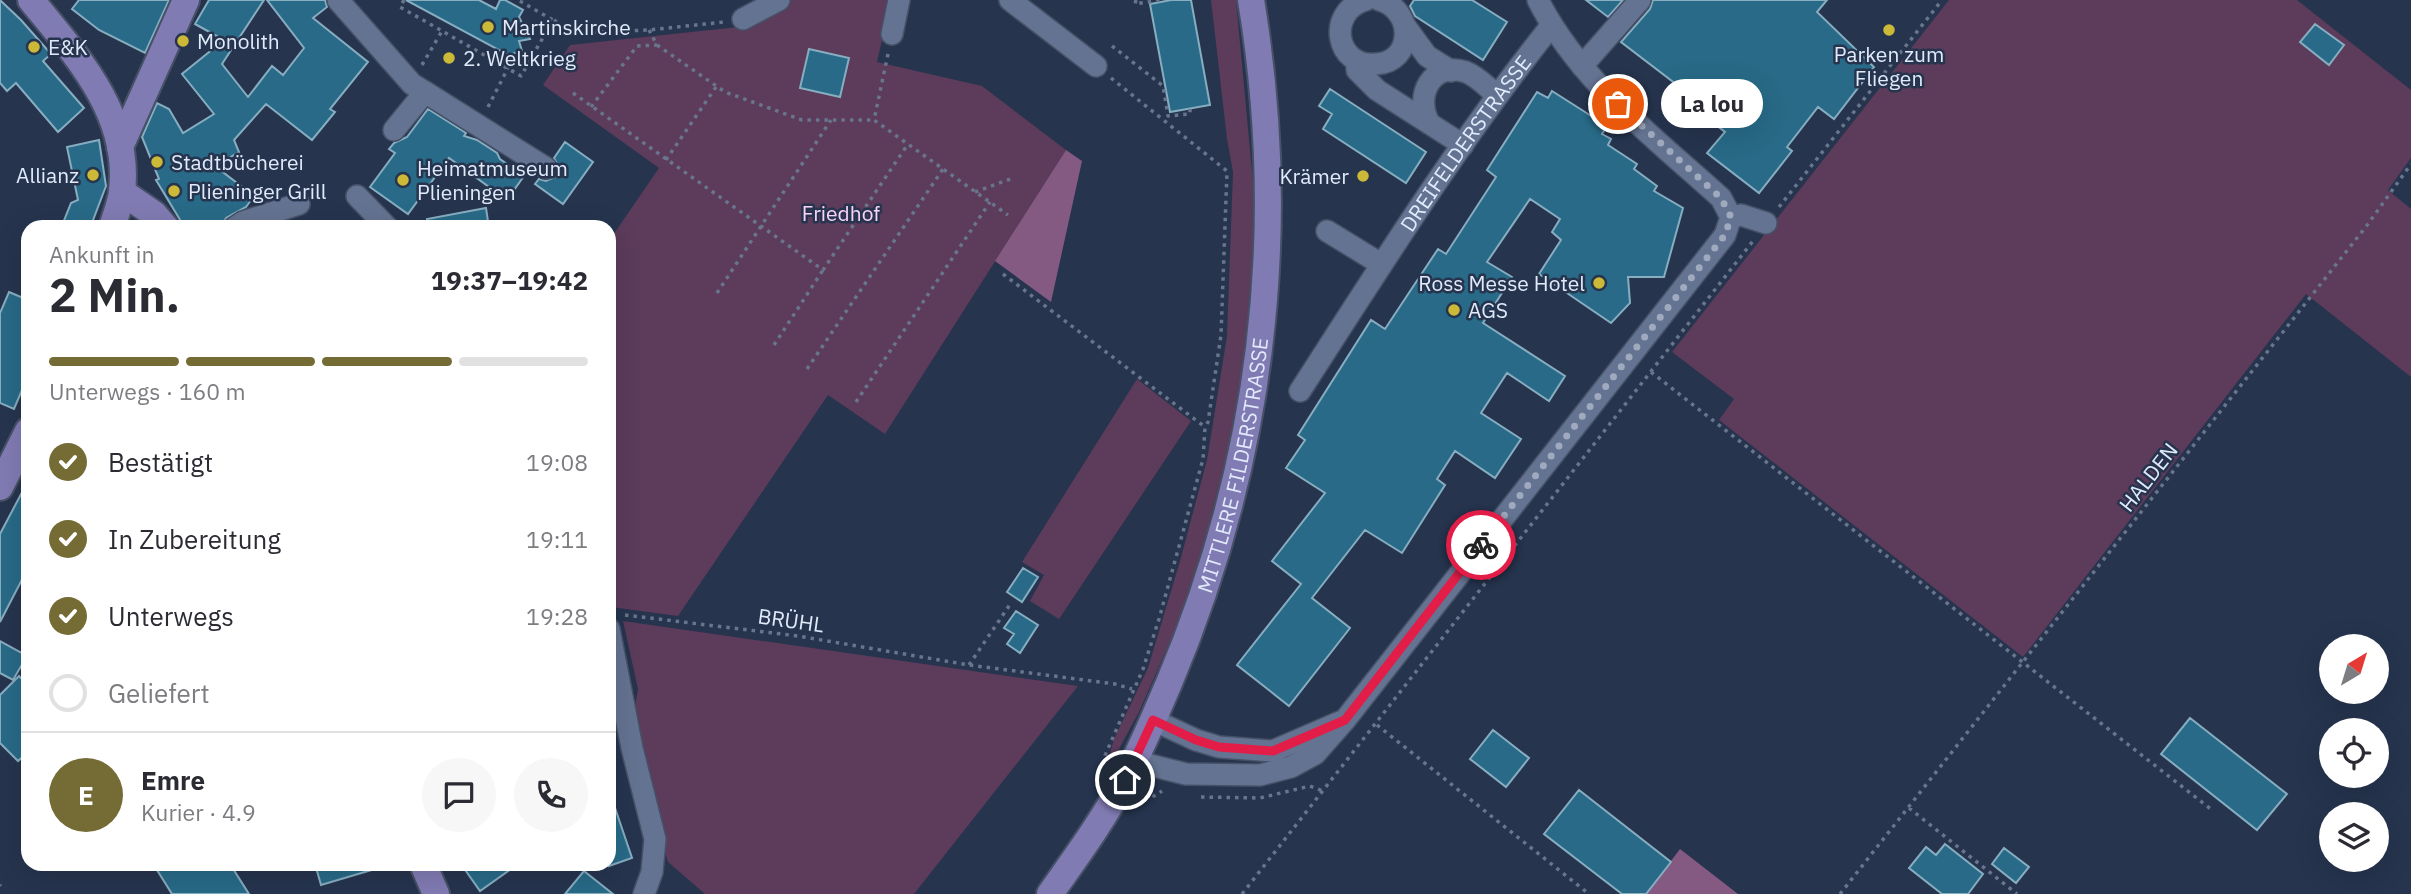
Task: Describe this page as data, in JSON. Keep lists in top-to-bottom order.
{
  "streets": {
    "main road": ["MITTLERE FILDERSTRASSE"],
    "street": ["DREIFELDERSTRASSE"],
    "path": ["HALDEN", "BRÜHL"]
  },
  "parks": ["Friedhof"],
  "places": [
    "Martinskirche",
    "Parken zum Fliegen",
    "Monolith",
    "E&K",
    "2. Weltkrieg",
    "La lou",
    "Stadtbücherei",
    "Allianz",
    "Krämer",
    "Heimatmuseum Plieningen",
    "Plieninger Grill",
    "Ross Messe Hotel",
    "AGS"
  ],
  "north": "top right",
  "page": {
    "bubble": "La lou",
    "heading": ["2 Min.", "Ankunft in", "19:37–19:42"],
    "panel": ["Emre", "Kurier · 4.9"],
    "bar": "Unterwegs · 160 m",
    "list": [
      ["Bestätigt", "19:08"],
      ["In Zubereitung", "19:11"],
      ["Unterwegs", "19:28"],
      "Geliefert"
    ],
    "round": "E"
  }
}
